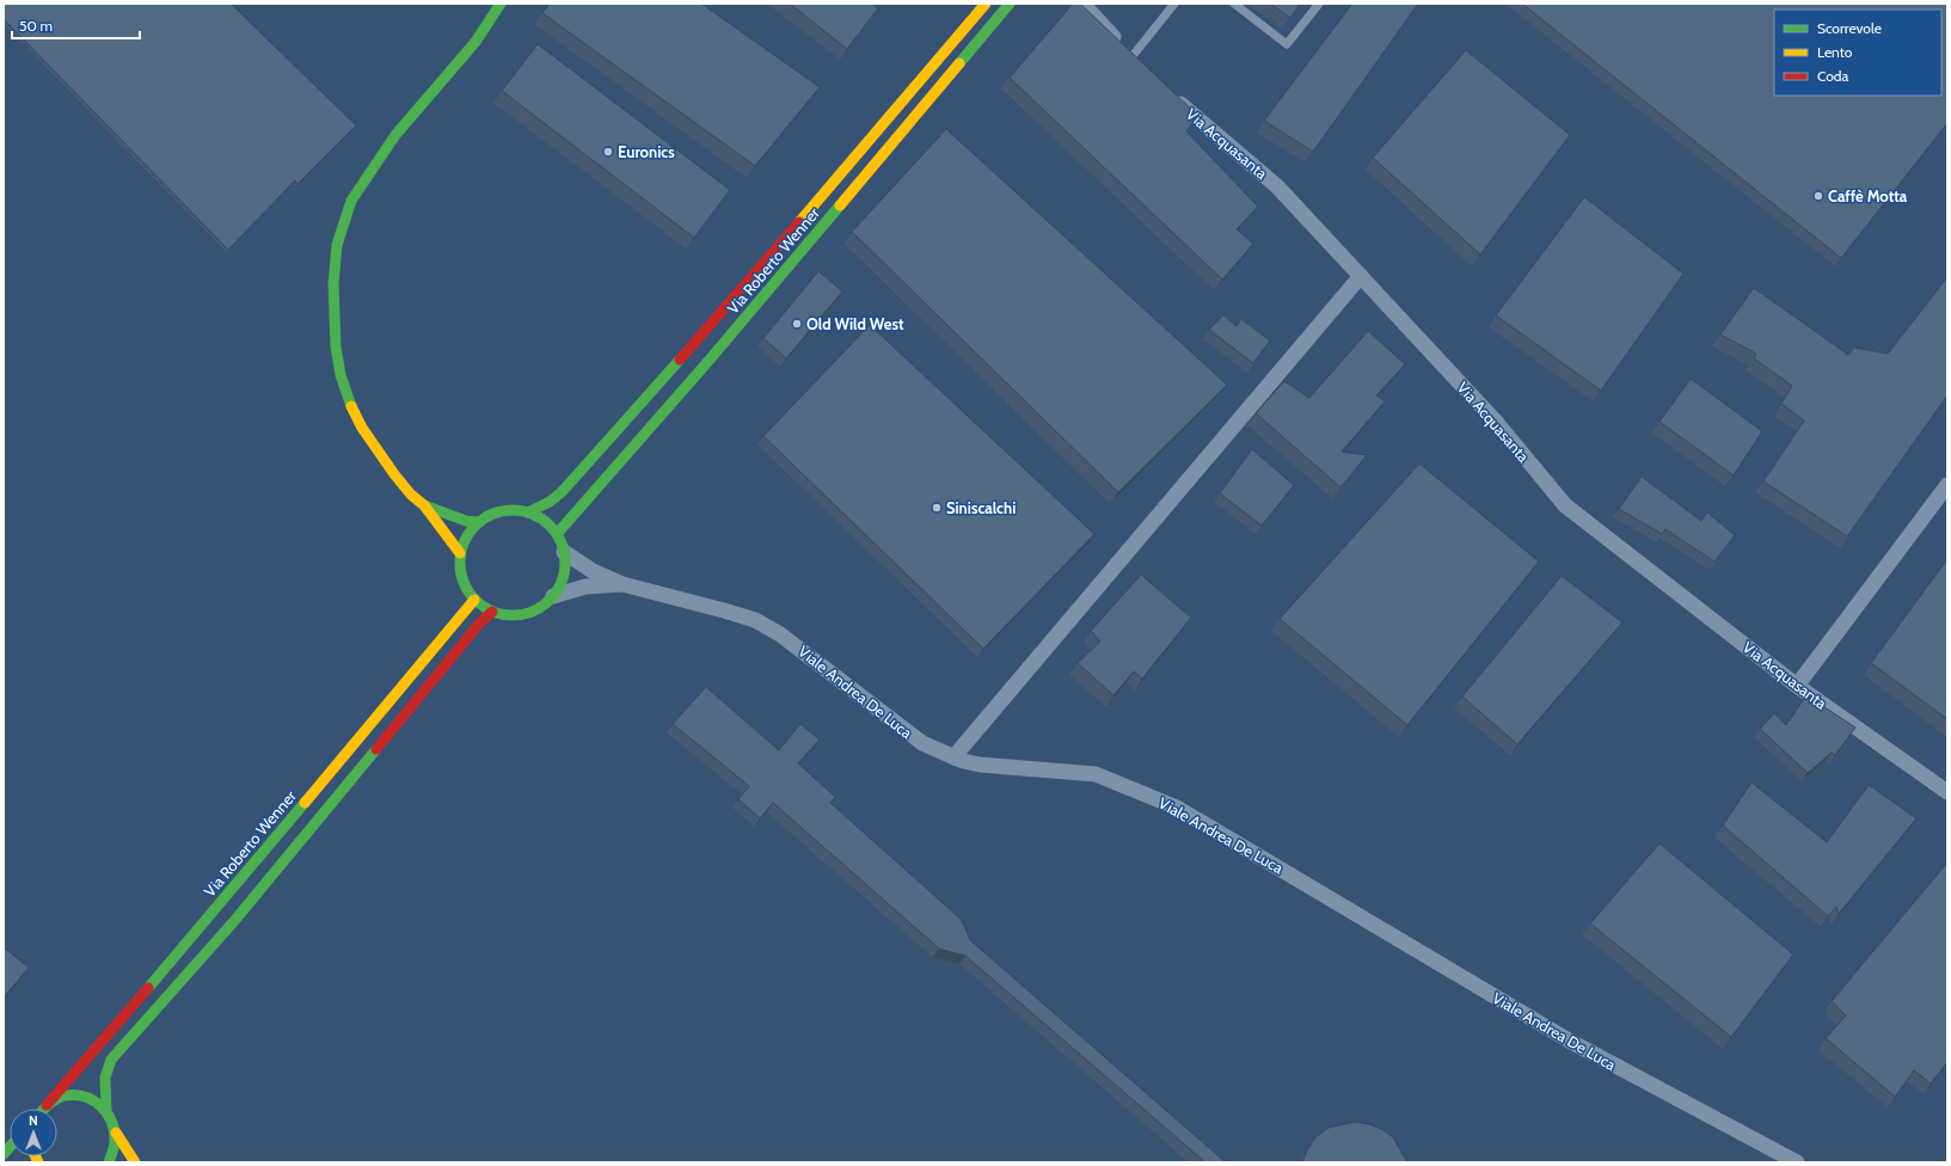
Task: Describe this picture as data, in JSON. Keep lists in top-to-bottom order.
{
  "streets": {
    "main road": ["Via Roberto Wenner"],
    "street": ["Via Acquasanta", "Viale Andrea De Luca"]
  },
  "places": [
    "Euronics",
    "Caffè Motta",
    "Old Wild West",
    "Siniscalchi"
  ],
  "legend": ["Scorrevole", "Lento", "Coda"],
  "scale_bar": "50 m",
  "north": "top"
}
